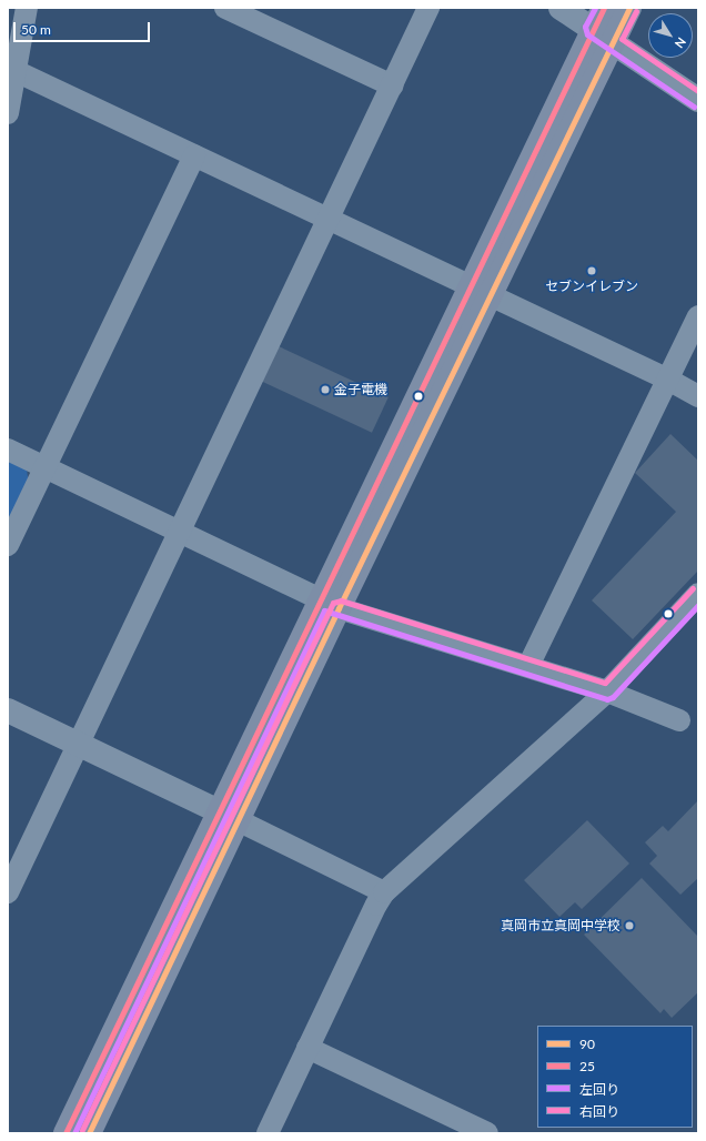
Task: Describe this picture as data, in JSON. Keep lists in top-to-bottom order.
{
  "places": ["セブンイレブン", "金子電機", "真岡市立真岡中学校"],
  "lines": [
    "transit line 90",
    "transit line 25",
    "transit line 左回り",
    "transit line 右回り"
  ],
  "legend": [
    "90",
    "25",
    "左回り",
    "右回り"
  ],
  "scale_bar": "50 m",
  "north": "bottom right"
}
